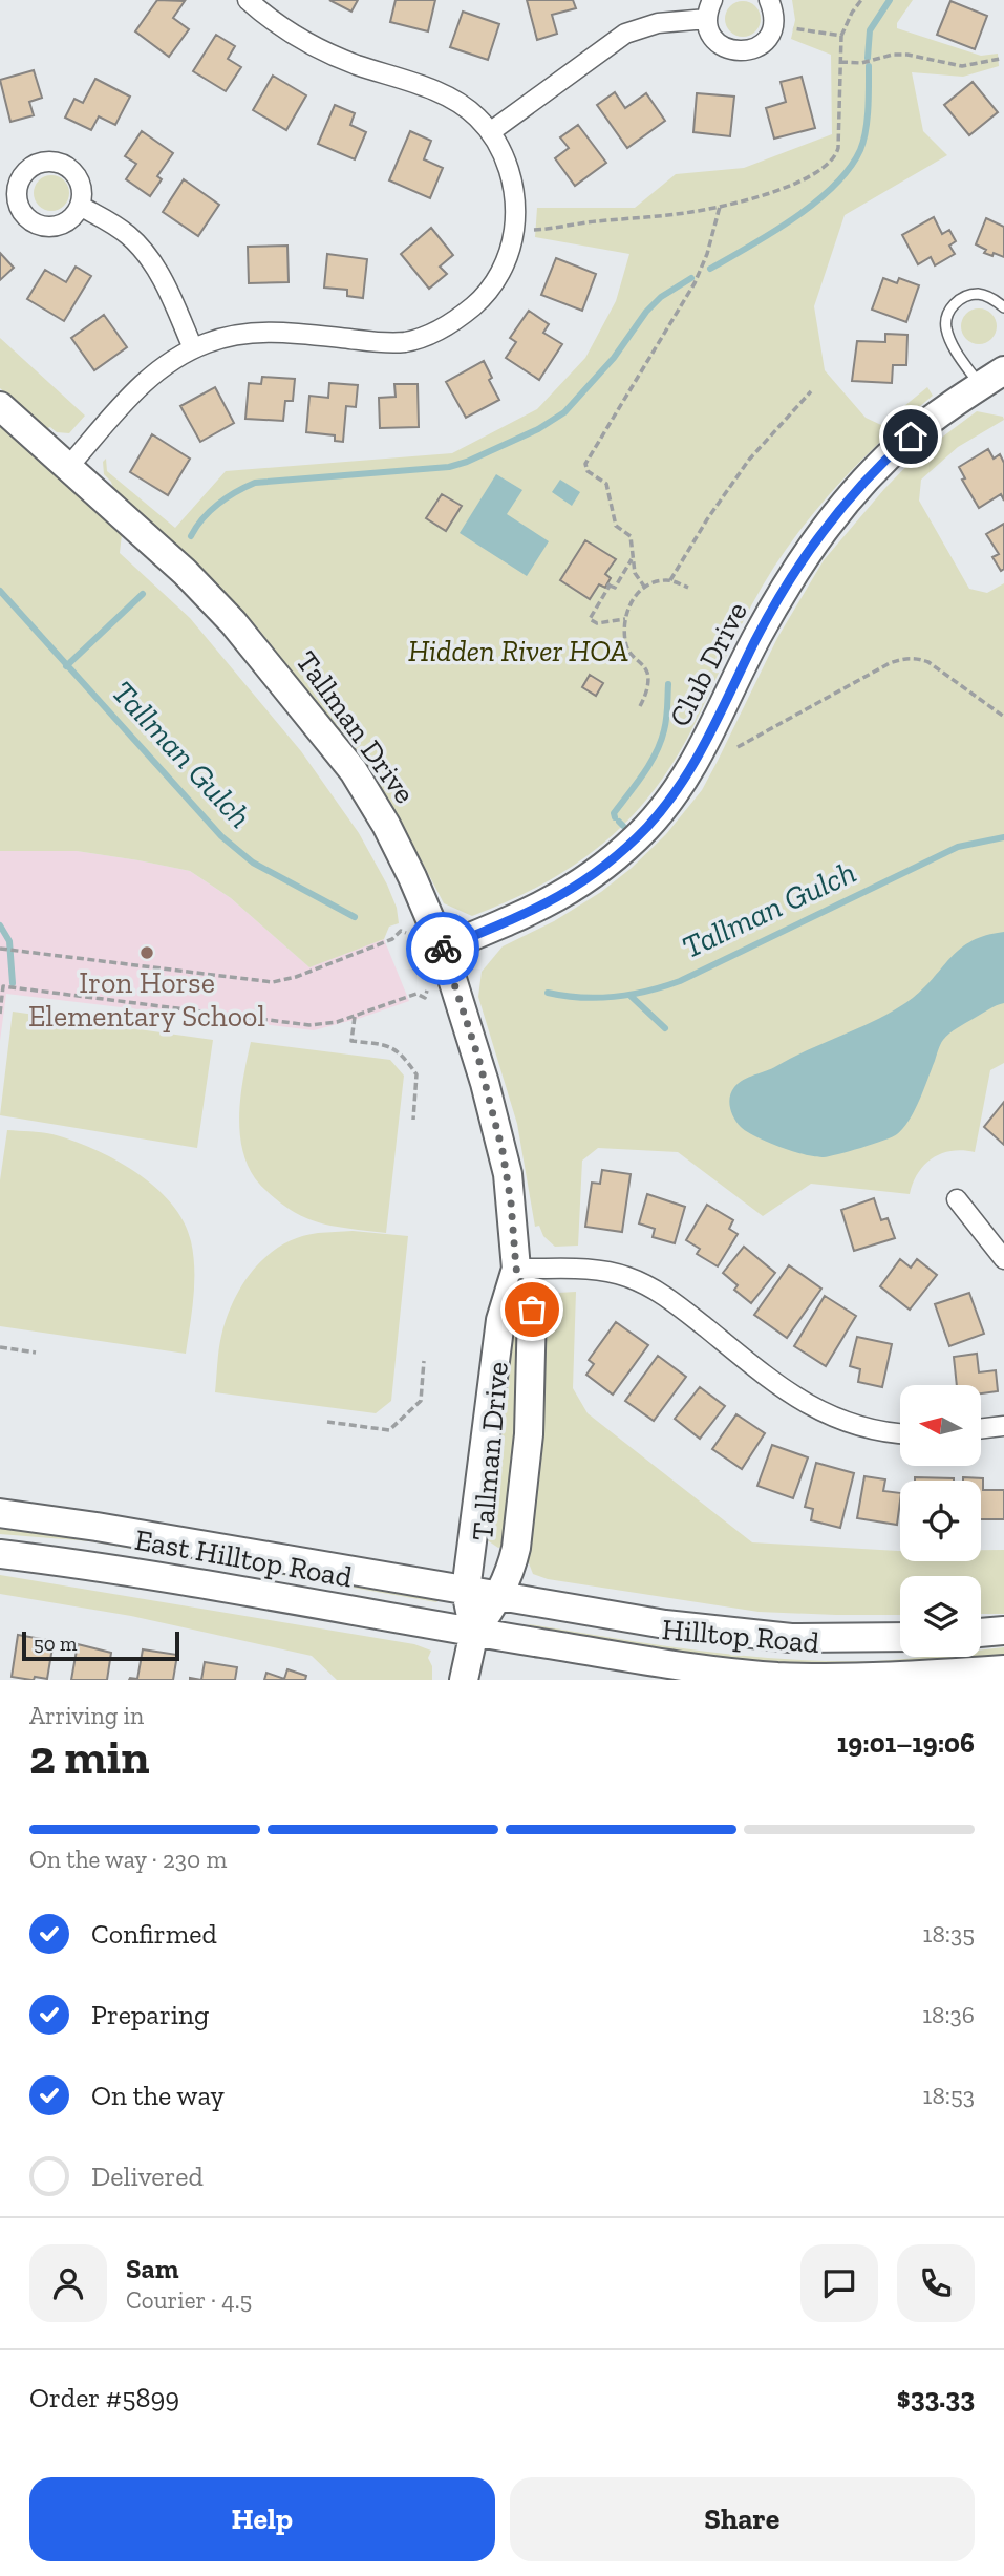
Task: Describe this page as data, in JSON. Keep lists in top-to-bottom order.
{
  "streets": {
    "street": [
      "Club Drive",
      "Tallman Drive",
      "East Hilltop Road",
      "Hilltop Road"
    ]
  },
  "crossings": [
    ["Club Drive", "Tallman Drive"],
    ["Tallman Drive", "East Hilltop Road"],
    ["Tallman Drive", "Hilltop Road"],
    ["East Hilltop Road", "Hilltop Road"]
  ],
  "water": ["Tallman Gulch"],
  "parks": ["Hidden River HOA"],
  "places": ["Iron Horse Elementary School"],
  "scale_bar": "50 m",
  "north": "left",
  "page": {
    "scale": "50 m",
    "heading": ["2 min", "Arriving in", "19:01–19:06"],
    "panel": [
      "Sam",
      "Courier · 4.5",
      "Order #5899",
      "$33.33"
    ],
    "bar": "On the way · 230 m",
    "list": [
      ["Confirmed", "18:35"],
      ["Preparing", "18:36"],
      ["On the way", "18:53"],
      "Delivered"
    ],
    "buttons": ["Help", "Share"]
  }
}
